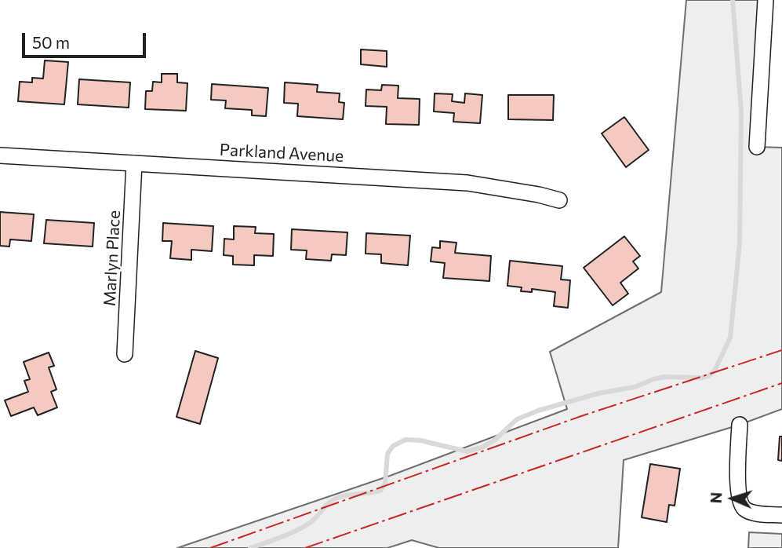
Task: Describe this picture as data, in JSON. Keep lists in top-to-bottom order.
{
  "streets": {
    "street": ["Parkland Avenue", "Marlyn Place"]
  },
  "crossings": [
    ["Parkland Avenue", "Marlyn Place"]
  ],
  "scale_bar": "50 m",
  "north": "left"
}
